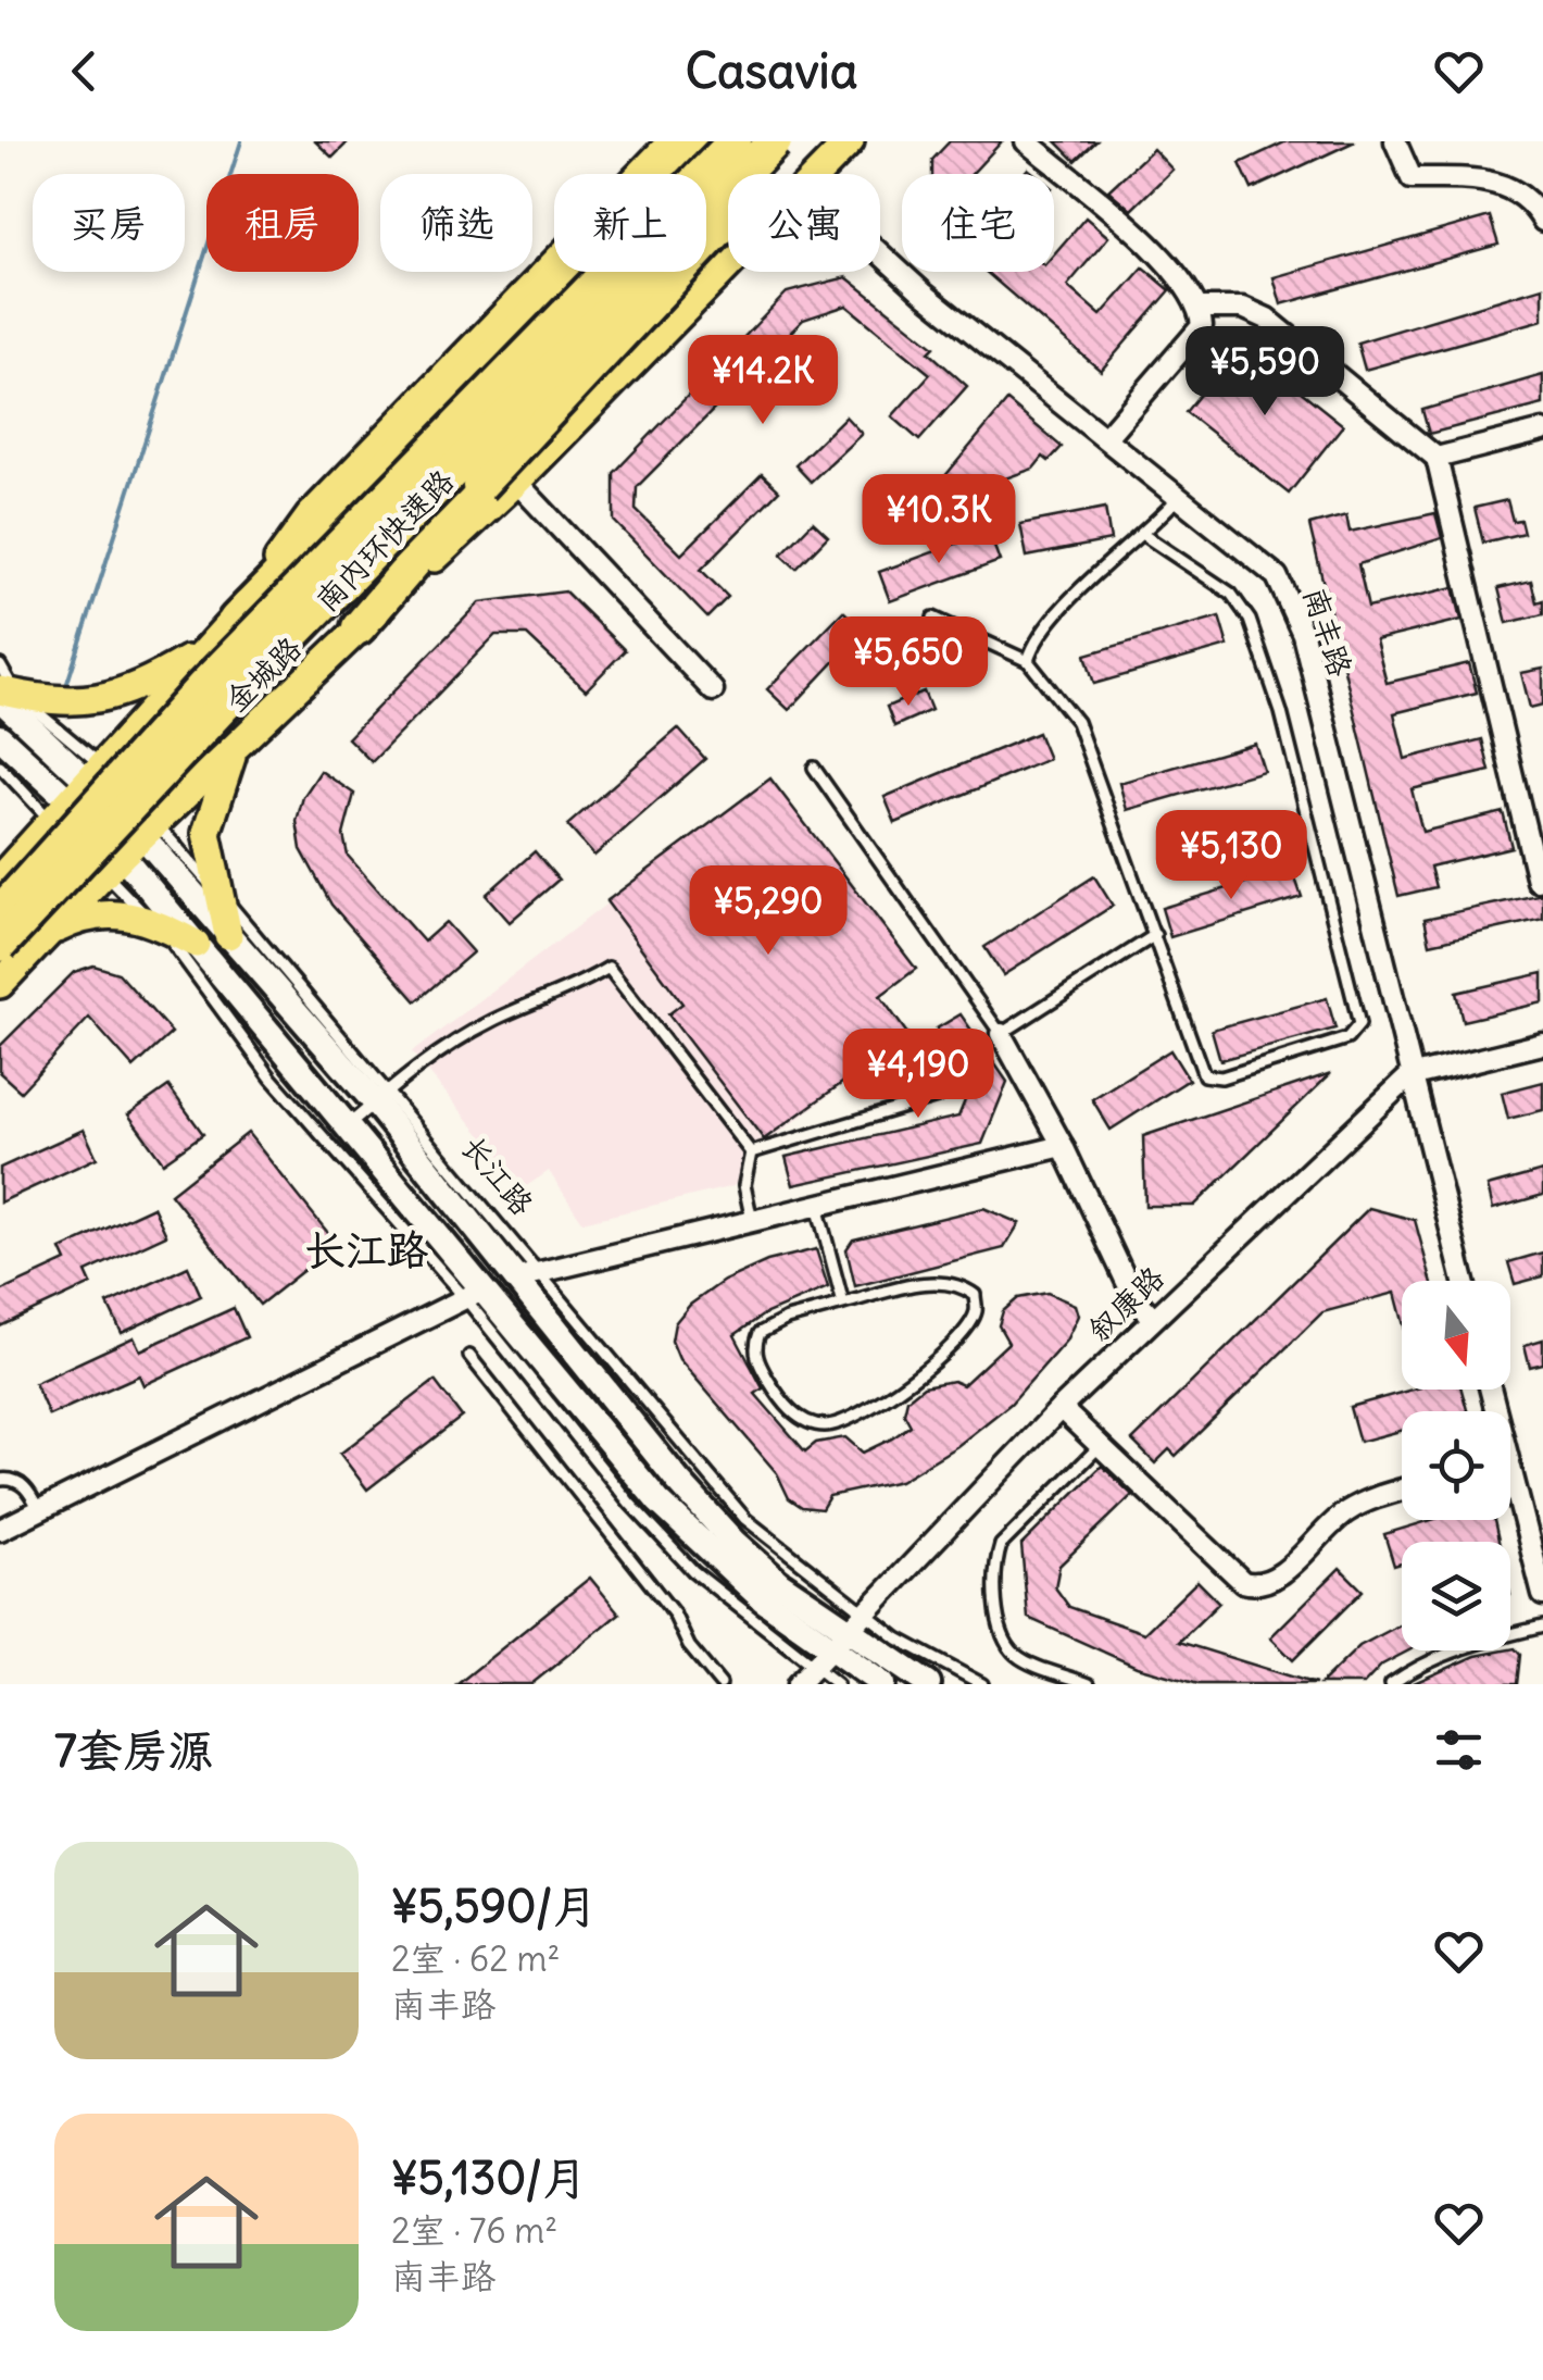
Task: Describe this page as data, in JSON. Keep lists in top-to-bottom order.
{
  "streets": {
    "highway": ["南内环快速路"],
    "main road": ["金城路", "长江路"],
    "street": ["南丰路", "叙康路"]
  },
  "crossings": [
    ["南丰路", "叙康路"],
    ["金城路", "长江路"],
    ["长江路", "叙康路"]
  ],
  "districts": ["长江路"],
  "north": "bottom",
  "page": {
    "header": "Casavia",
    "chip": [
      "买房",
      "租房",
      "筛选",
      "新上",
      "公寓",
      "住宅"
    ],
    "price": [
      "¥5,590",
      "¥14.2K",
      "¥10.3K",
      "¥5,650",
      "¥5,130",
      "¥5,290",
      "¥4,190"
    ],
    "heading": "7套房源",
    "list": [
      {
        "name": "¥5,590/月",
        "note": "2室 · 62 m² · 南丰路"
      },
      {
        "name": "¥5,130/月",
        "note": "2室 · 76 m² · 南丰路"
      }
    ]
  }
}
